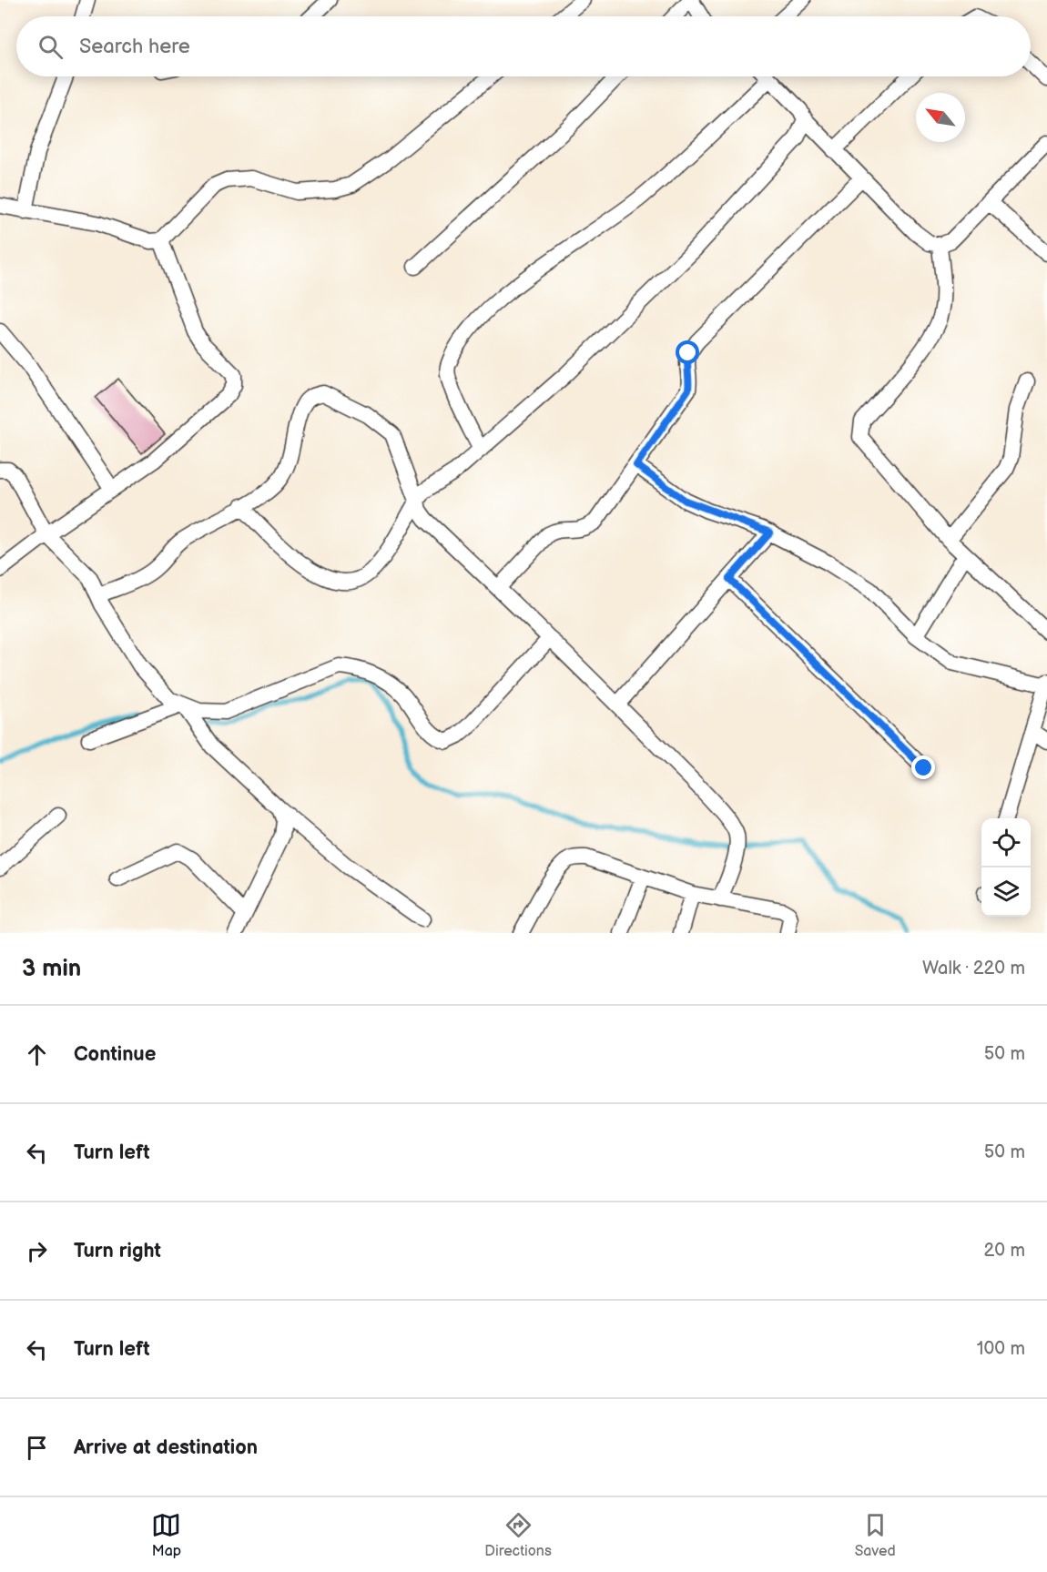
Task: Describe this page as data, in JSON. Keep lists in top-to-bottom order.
{
  "north": "top left",
  "page": {
    "search": "Search here",
    "heading": ["3 min", "Walk · 220 m"],
    "list": [
      ["Continue", "50 m"],
      ["Turn left", "50 m"],
      ["Turn right", "20 m"],
      ["Turn left", "100 m"],
      "Arrive at destination"
    ],
    "nav": ["Map", "Directions", "Saved"]
  }
}
